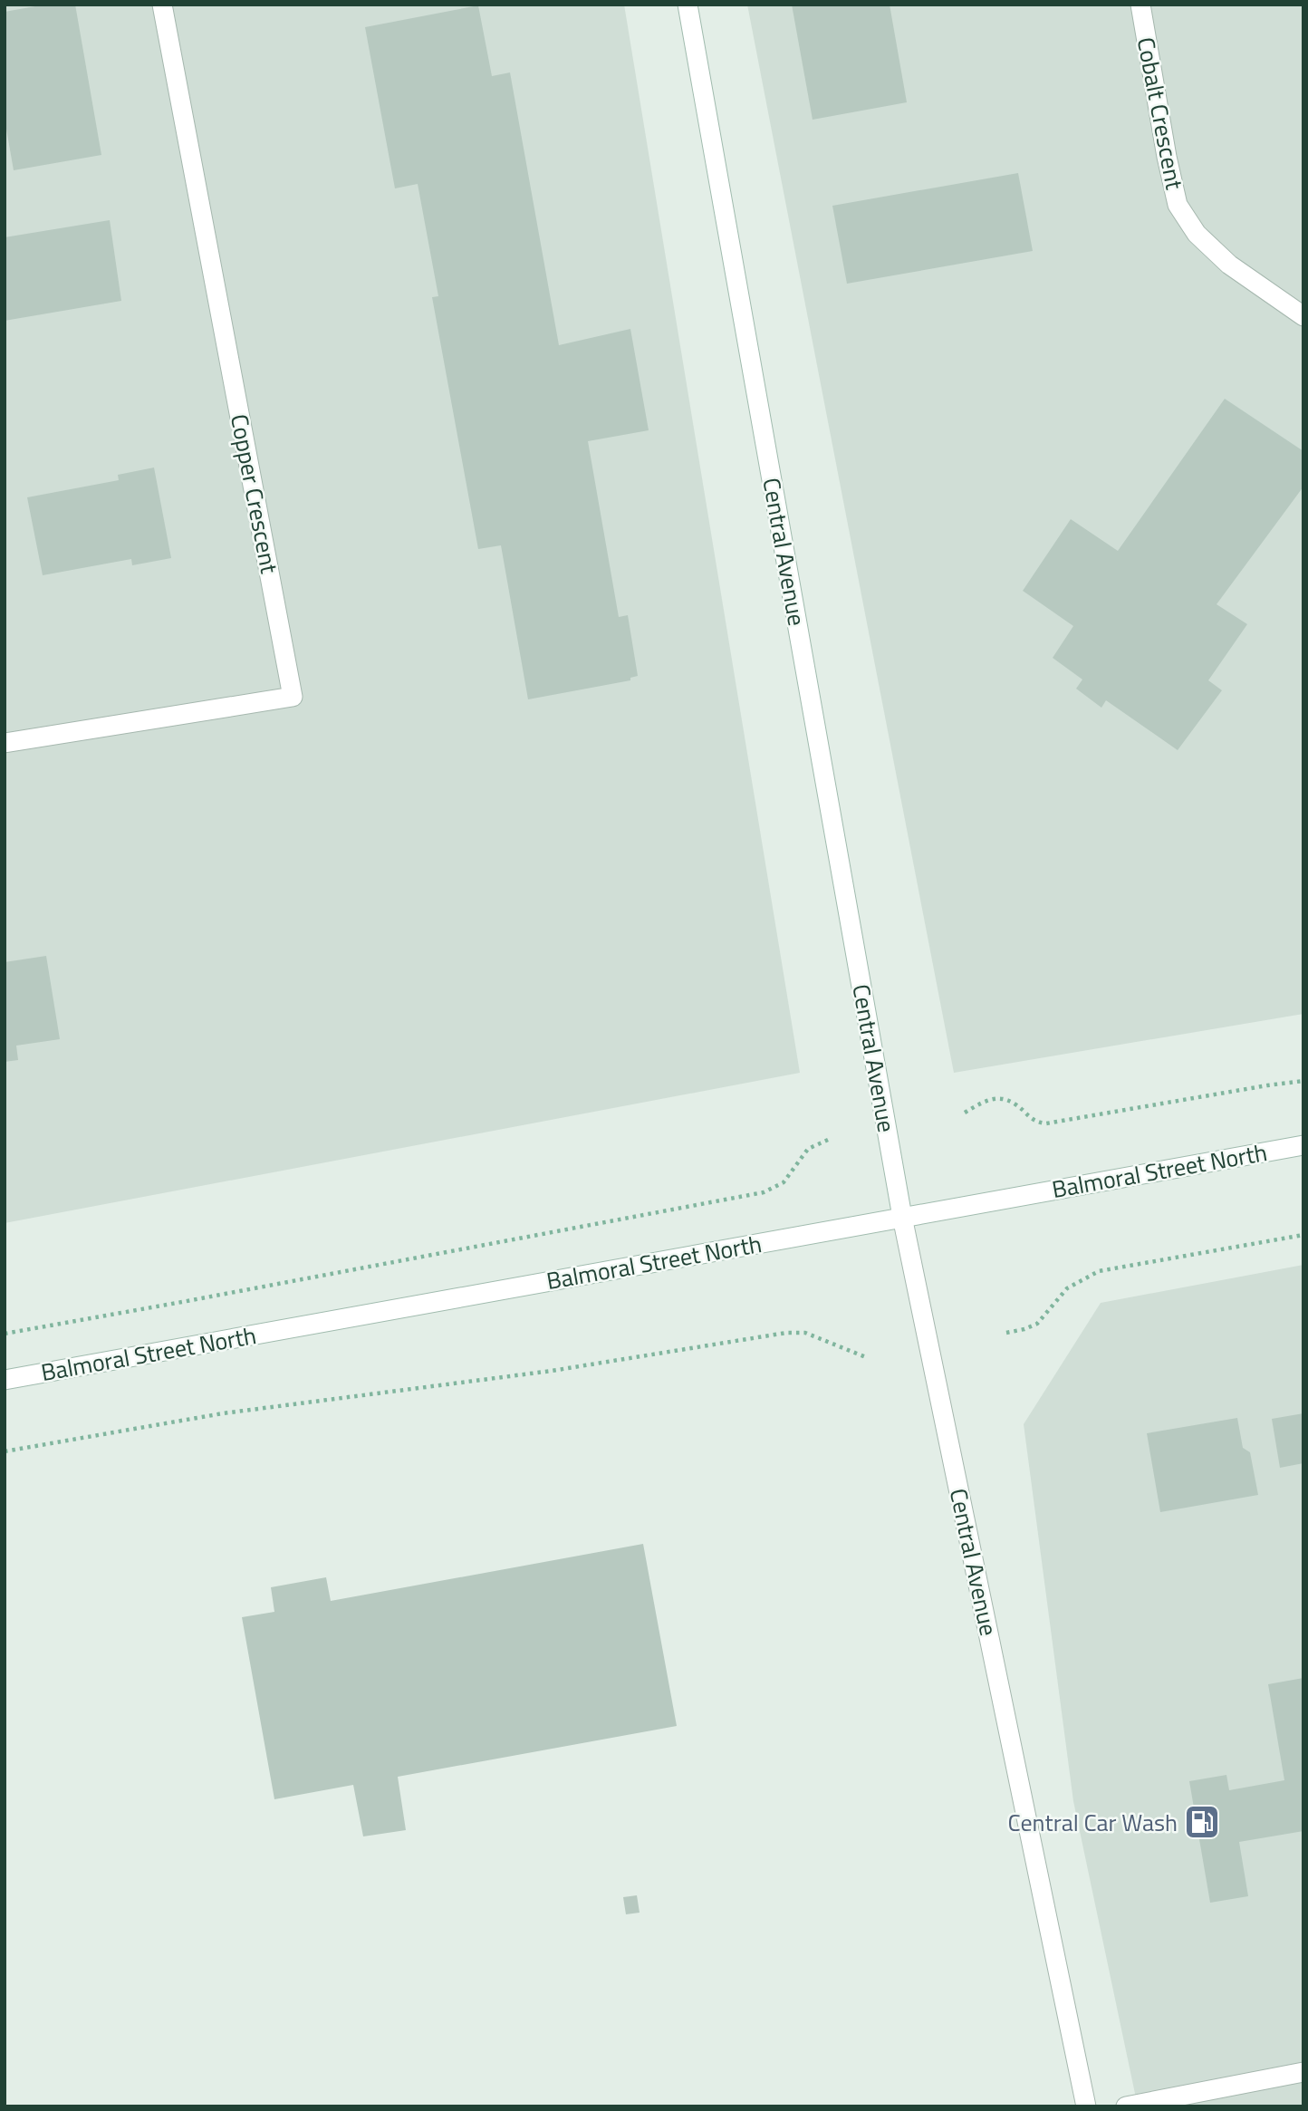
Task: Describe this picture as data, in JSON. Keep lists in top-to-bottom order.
{
  "streets": {
    "main road": [
      "Cobalt Crescent",
      "Copper Crescent",
      "Central Avenue",
      "Balmoral Street North"
    ]
  },
  "crossings": [
    ["Central Avenue", "Balmoral Street North"]
  ],
  "places": {
    "fuel station": ["Central Car Wash"]
  }
}
